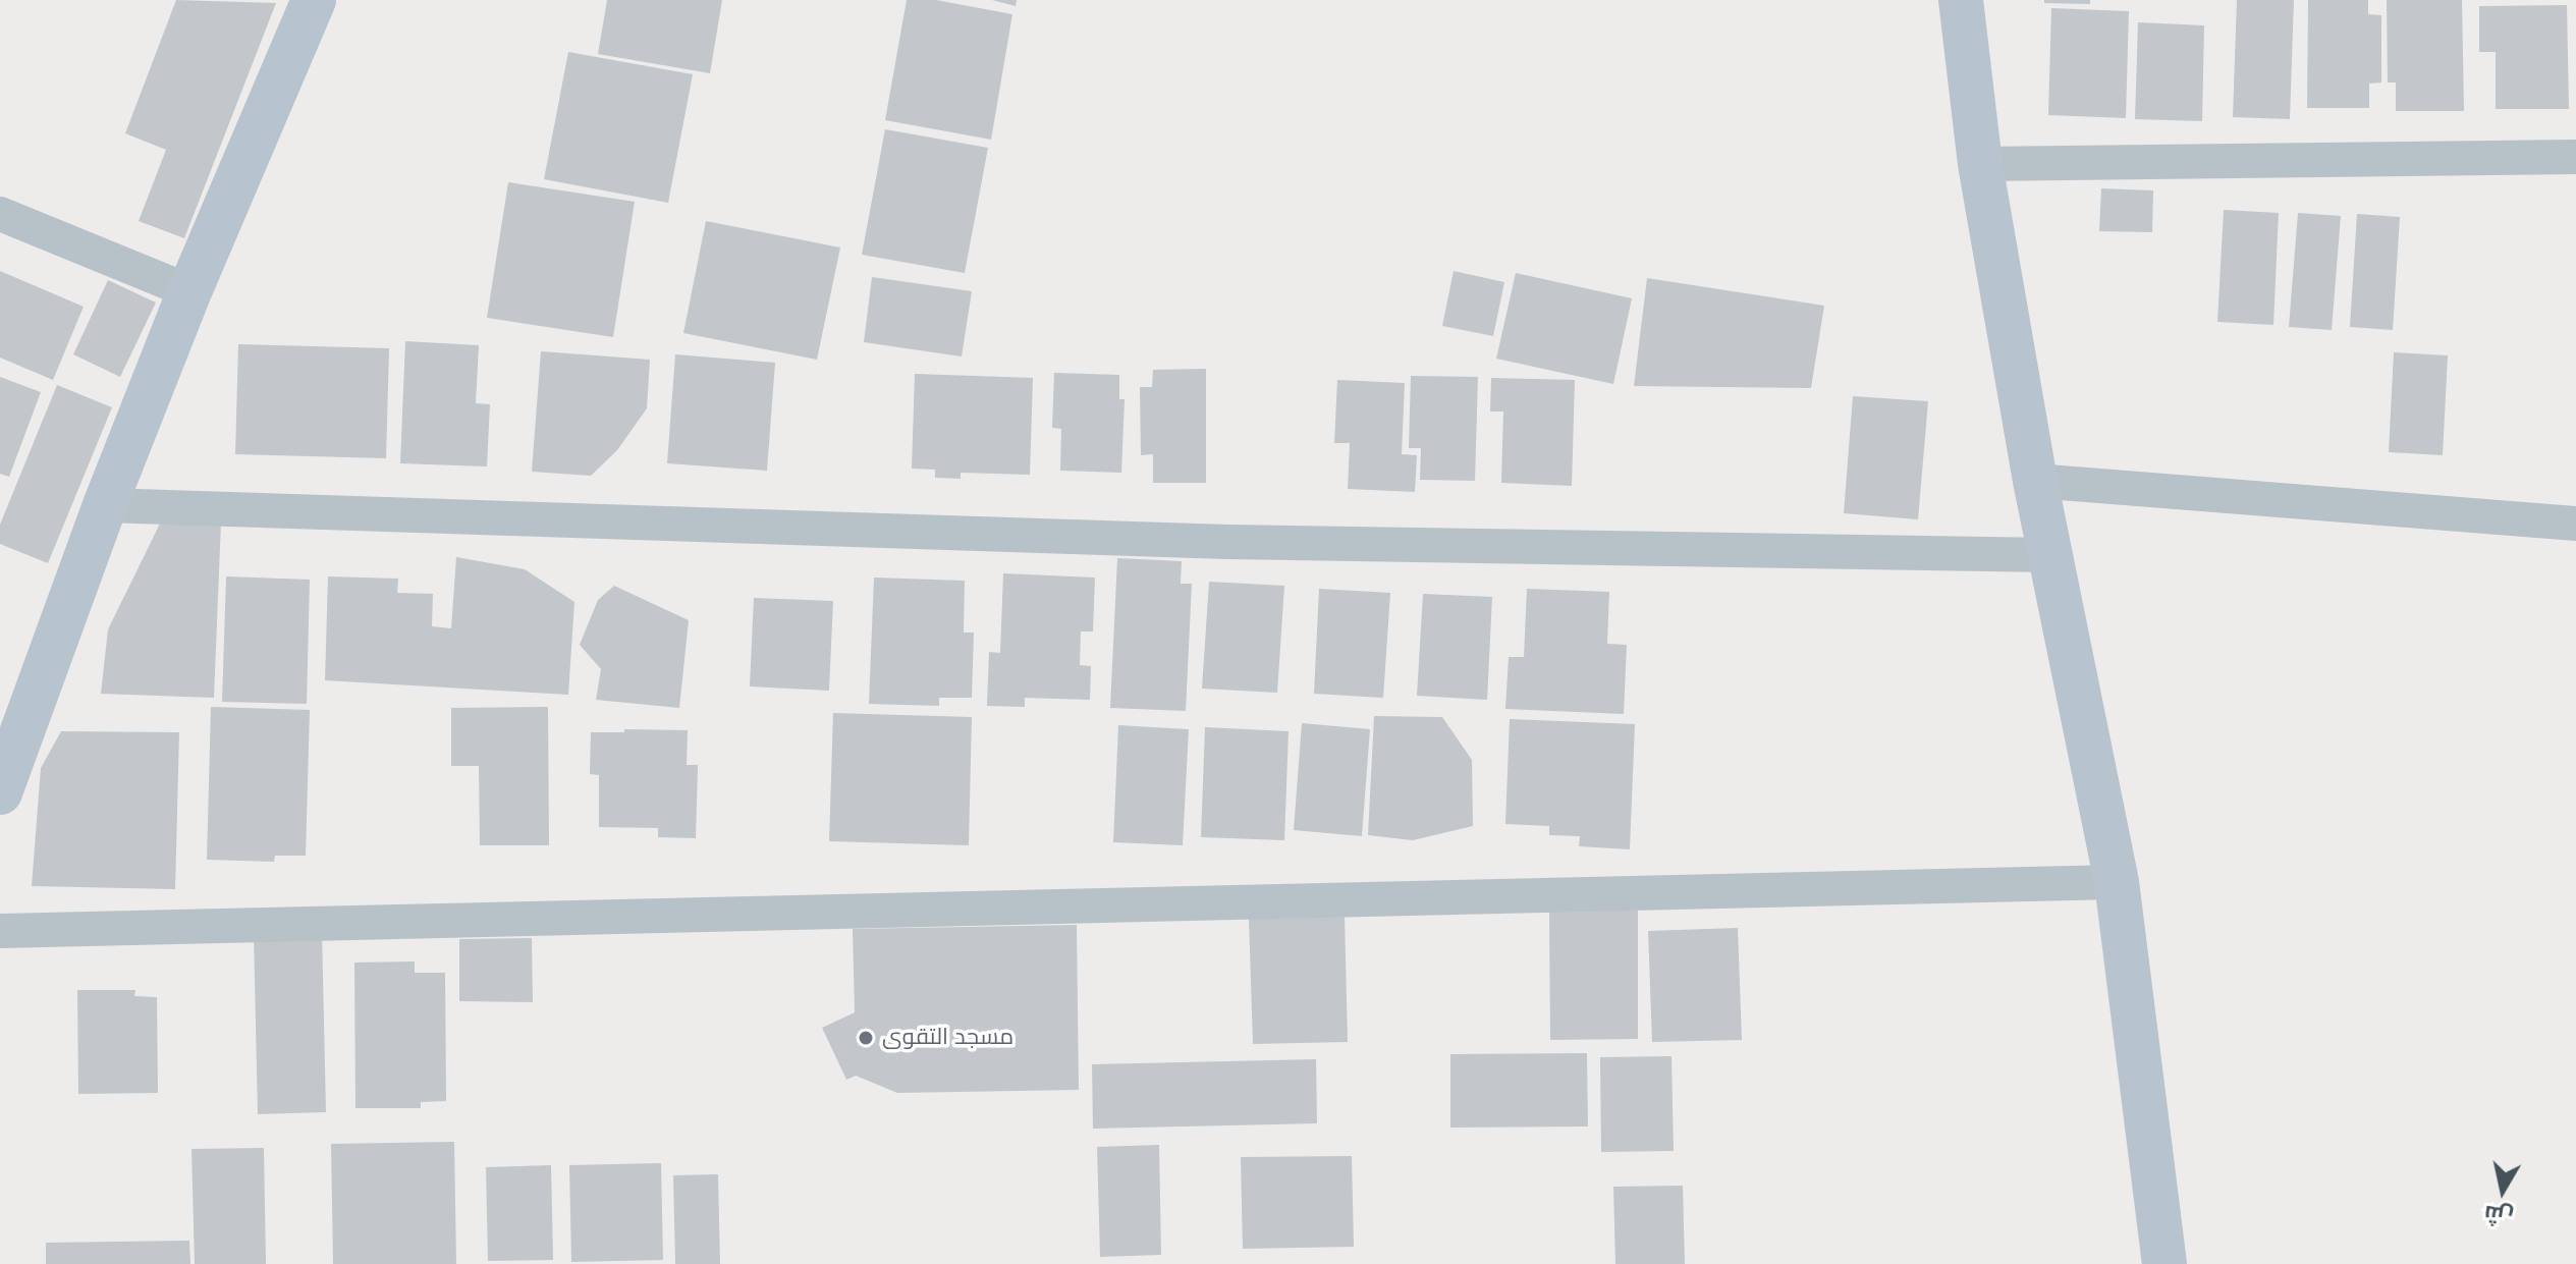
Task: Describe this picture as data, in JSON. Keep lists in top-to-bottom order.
{
  "places": ["مسجد التقوى"],
  "north": "bottom"
}
